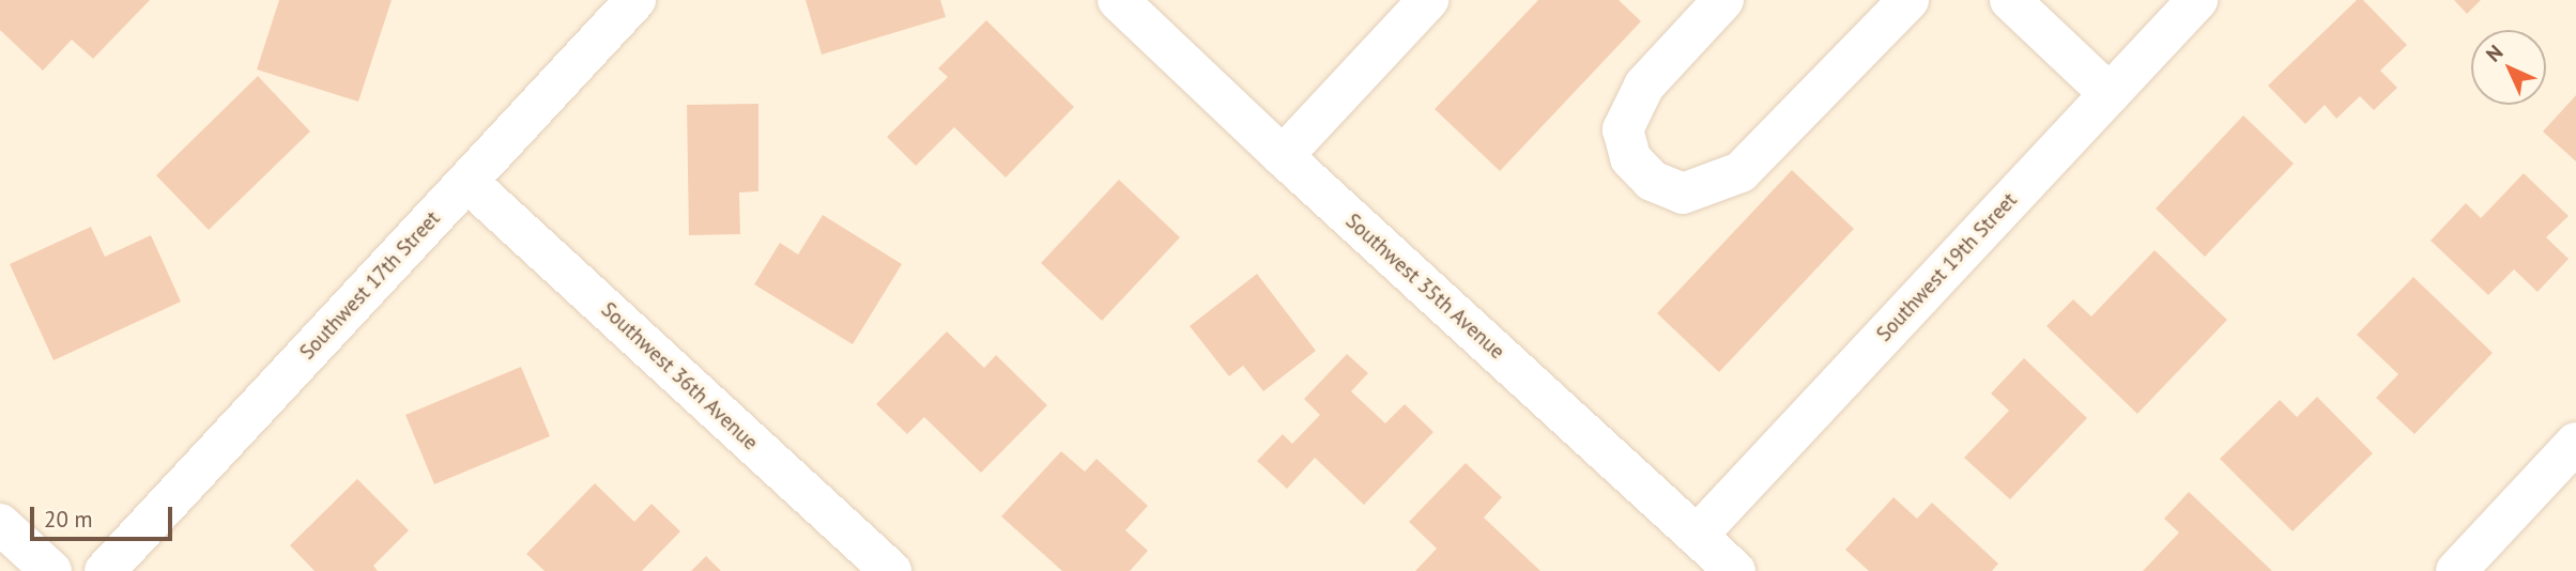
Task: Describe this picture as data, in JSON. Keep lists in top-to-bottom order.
{
  "streets": {
    "street": [
      "Southwest 19th Street",
      "Southwest 17th Street",
      "Southwest 35th Avenue",
      "Southwest 36th Avenue"
    ]
  },
  "crossings": [
    ["Southwest 19th Street", "Southwest 35th Avenue"],
    ["Southwest 17th Street", "Southwest 36th Avenue"]
  ],
  "scale_bar": "20 m",
  "north": "top left"
}
